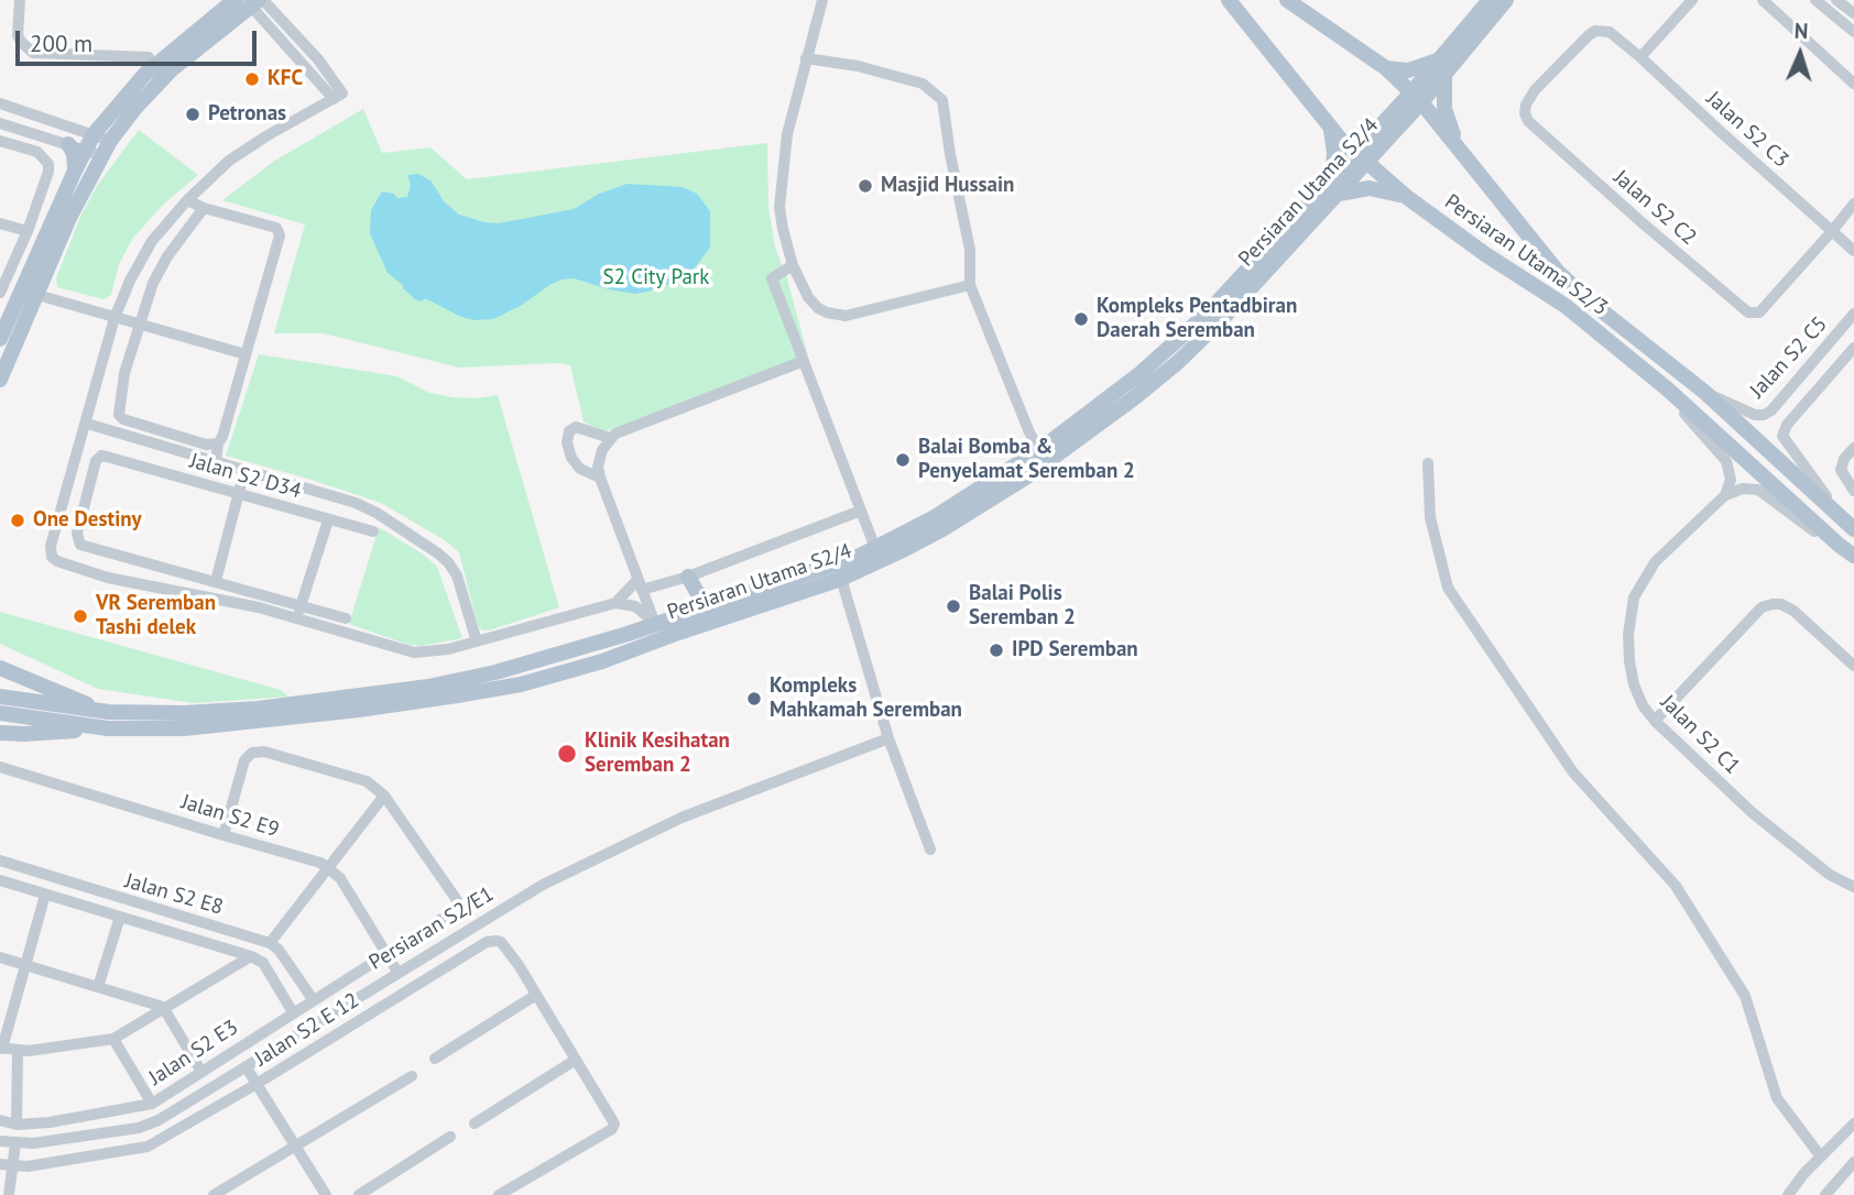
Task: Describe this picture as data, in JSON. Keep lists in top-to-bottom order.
{
  "streets": {
    "main road": ["Persiaran Utama S2/4", "Persiaran Utama S2/3"],
    "street": [
      "Jalan S2 C3",
      "Jalan S2 C2",
      "Jalan S2 C5",
      "Jalan S2 D34",
      "Jalan S2 C1",
      "Jalan S2 E9",
      "Jalan S2 E8",
      "Persiaran S2/E1",
      "Jalan S2 E 12",
      "Jalan S2 E3"
    ]
  },
  "crossings": [
    ["Jalan S2 C3", "Jalan S2 C2"],
    ["Persiaran Utama S2/4", "Persiaran Utama S2/3"],
    ["Persiaran Utama S2/3", "Jalan S2 C5"]
  ],
  "parks": ["S2 City Park"],
  "places": [
    "KFC",
    "Petronas",
    "Masjid Hussain",
    "Kompleks Pentadbiran Daerah Seremban",
    "Balai Bomba & Penyelamat Seremban 2",
    "One Destiny",
    "Balai Polis Seremban 2",
    "VR Seremban Tashi delek",
    "IPD Seremban",
    "Kompleks Mahkamah Seremban",
    "Klinik Kesihatan Seremban 2"
  ],
  "scale_bar": "200 m",
  "north": "top"
}
